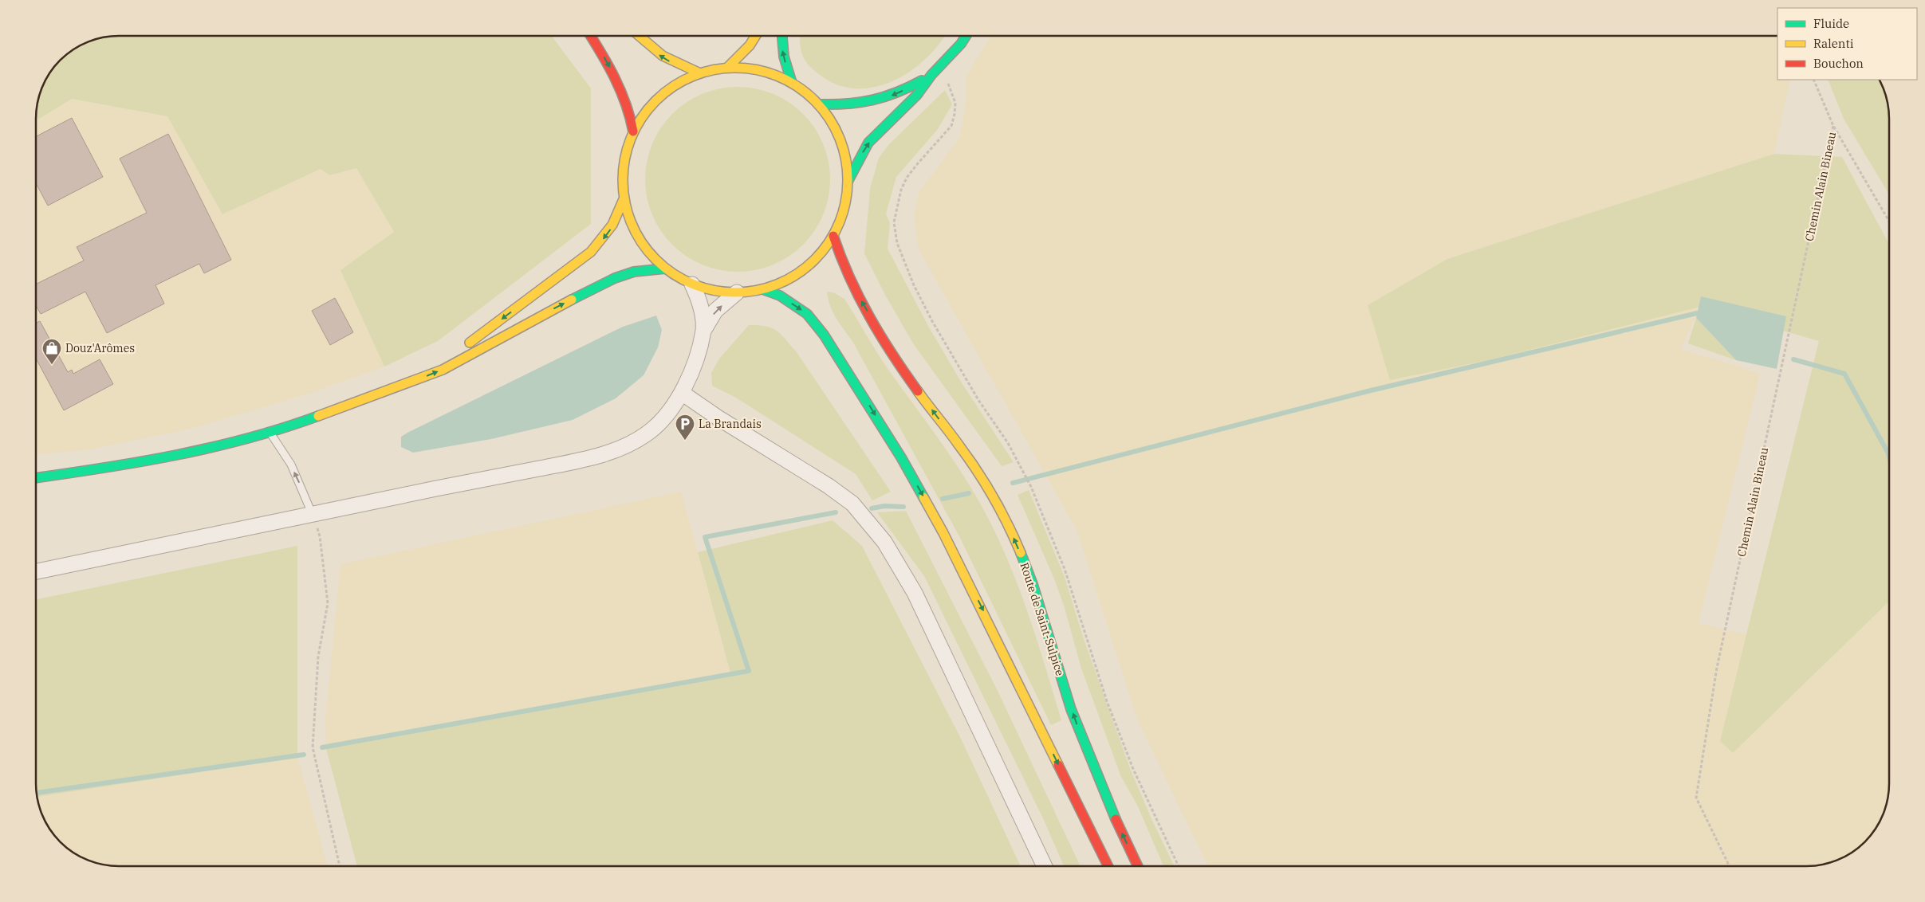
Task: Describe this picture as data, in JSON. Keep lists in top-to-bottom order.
{
  "streets": {
    "main road": ["Route de Saint-Sulpice"],
    "path": ["Chemin Alain Bineau"]
  },
  "places": {
    "shop": ["Douz'Arômes"],
    "parking": ["La Brandais"]
  },
  "legend": ["Fluide", "Ralenti", "Bouchon"]
}
